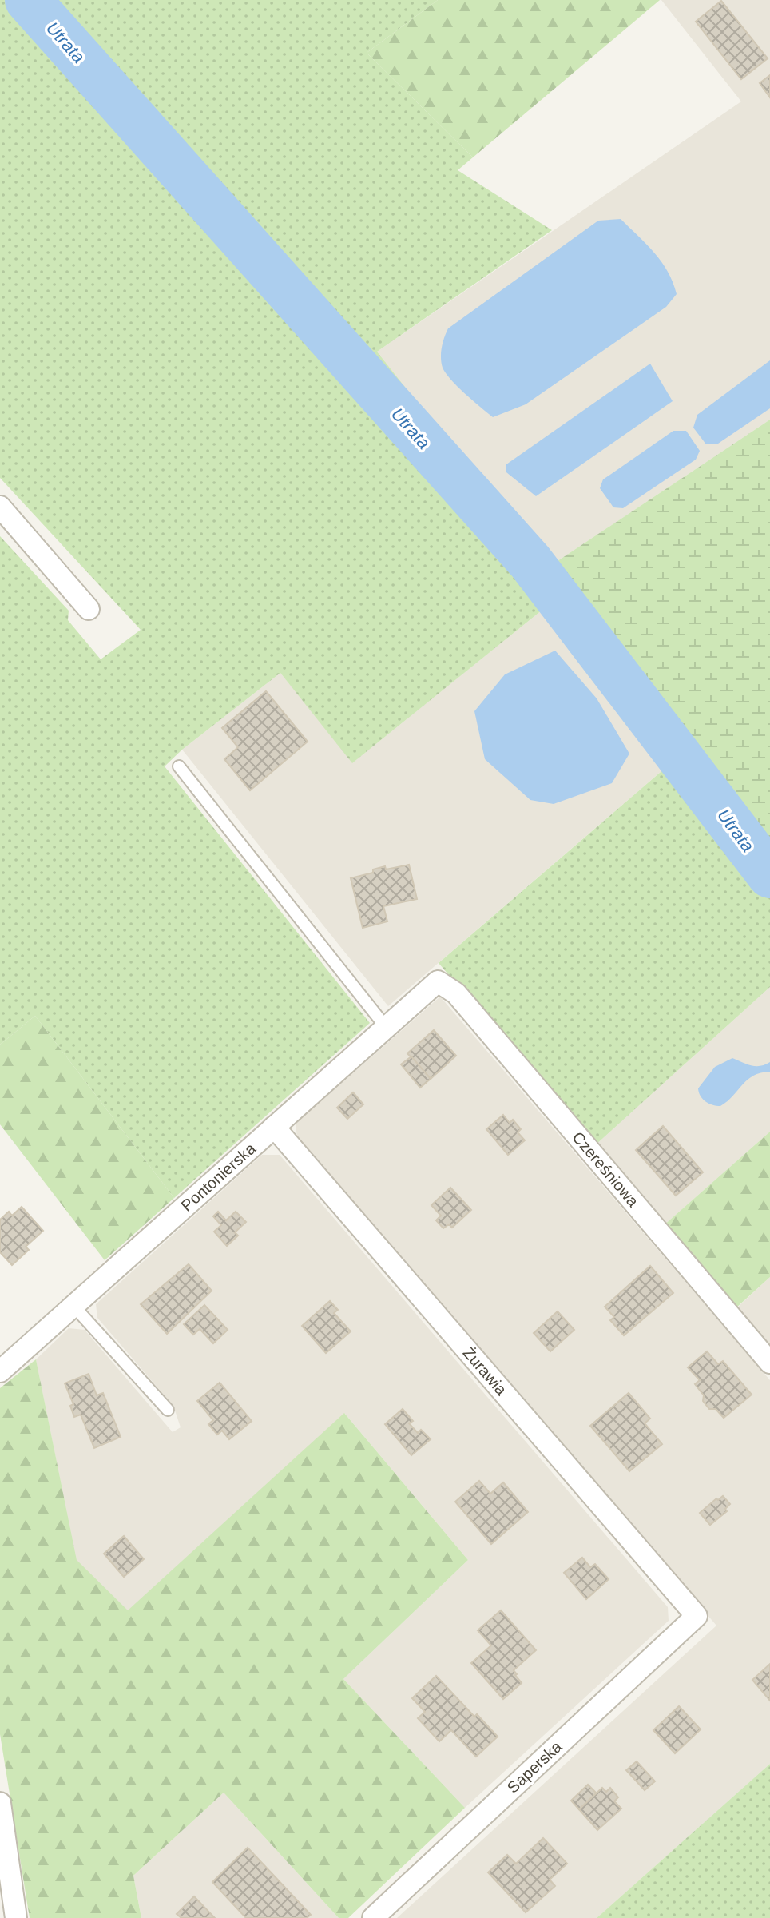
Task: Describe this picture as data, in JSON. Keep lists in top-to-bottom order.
{
  "streets": {
    "street": [
      "Czereśniowa",
      "Pontonierska",
      "Żurawia",
      "Saperska"
    ]
  },
  "crossings": [
    ["Czereśniowa", "Pontonierska"],
    ["Pontonierska", "Żurawia"],
    ["Żurawia", "Saperska"]
  ],
  "water": ["Utrata"]
}
